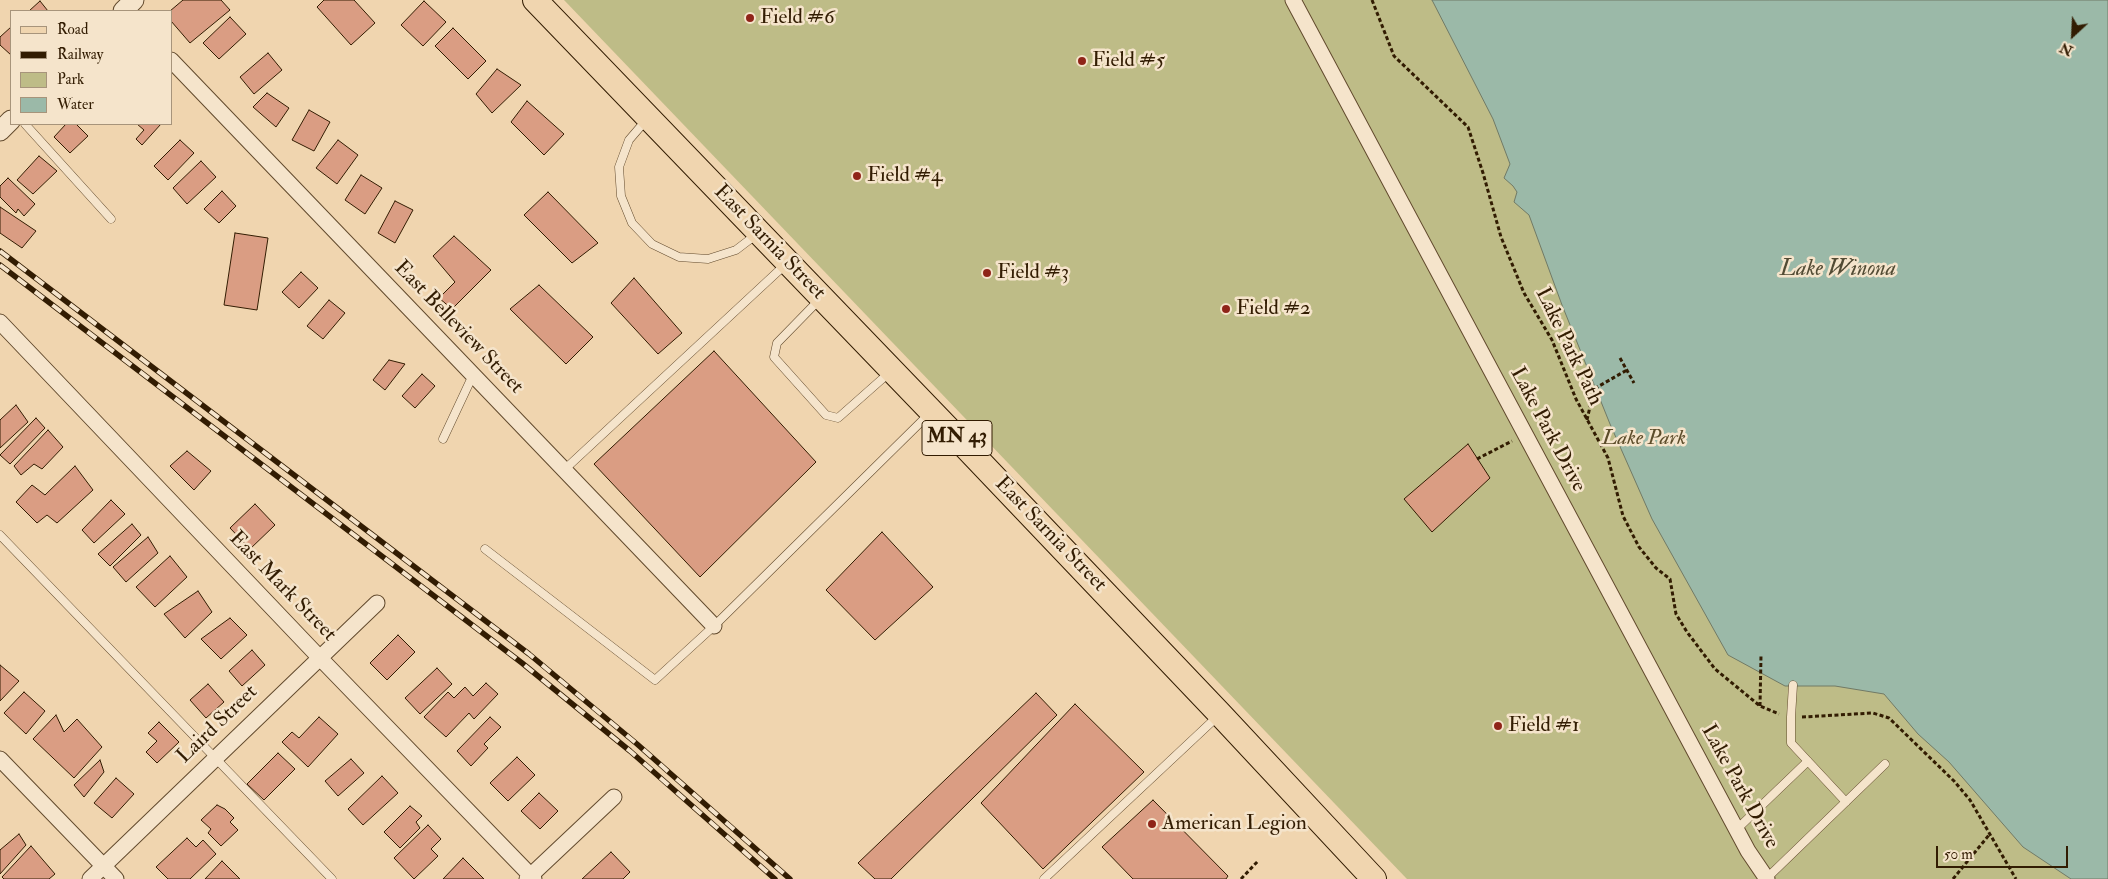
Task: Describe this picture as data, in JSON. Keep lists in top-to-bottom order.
{
  "streets": {
    "main road": ["East Sarnia Street", "MN 43"],
    "street": [
      "East Belleview Street",
      "Lake Park Drive",
      "East Mark Street",
      "Laird Street"
    ],
    "path": ["Lake Park Path"]
  },
  "crossings": [
    ["East Mark Street", "Laird Street"]
  ],
  "water": ["Lake Winona"],
  "parks": ["Lake Park"],
  "places": [
    "Field #6",
    "Field #5",
    "Field #4",
    "Field #3",
    "Field #2",
    "Field #1",
    "American Legion"
  ],
  "legend": [
    "Road",
    "Railway",
    "Park",
    "Water"
  ],
  "scale_bar": "50 m",
  "north": "bottom left"
}
